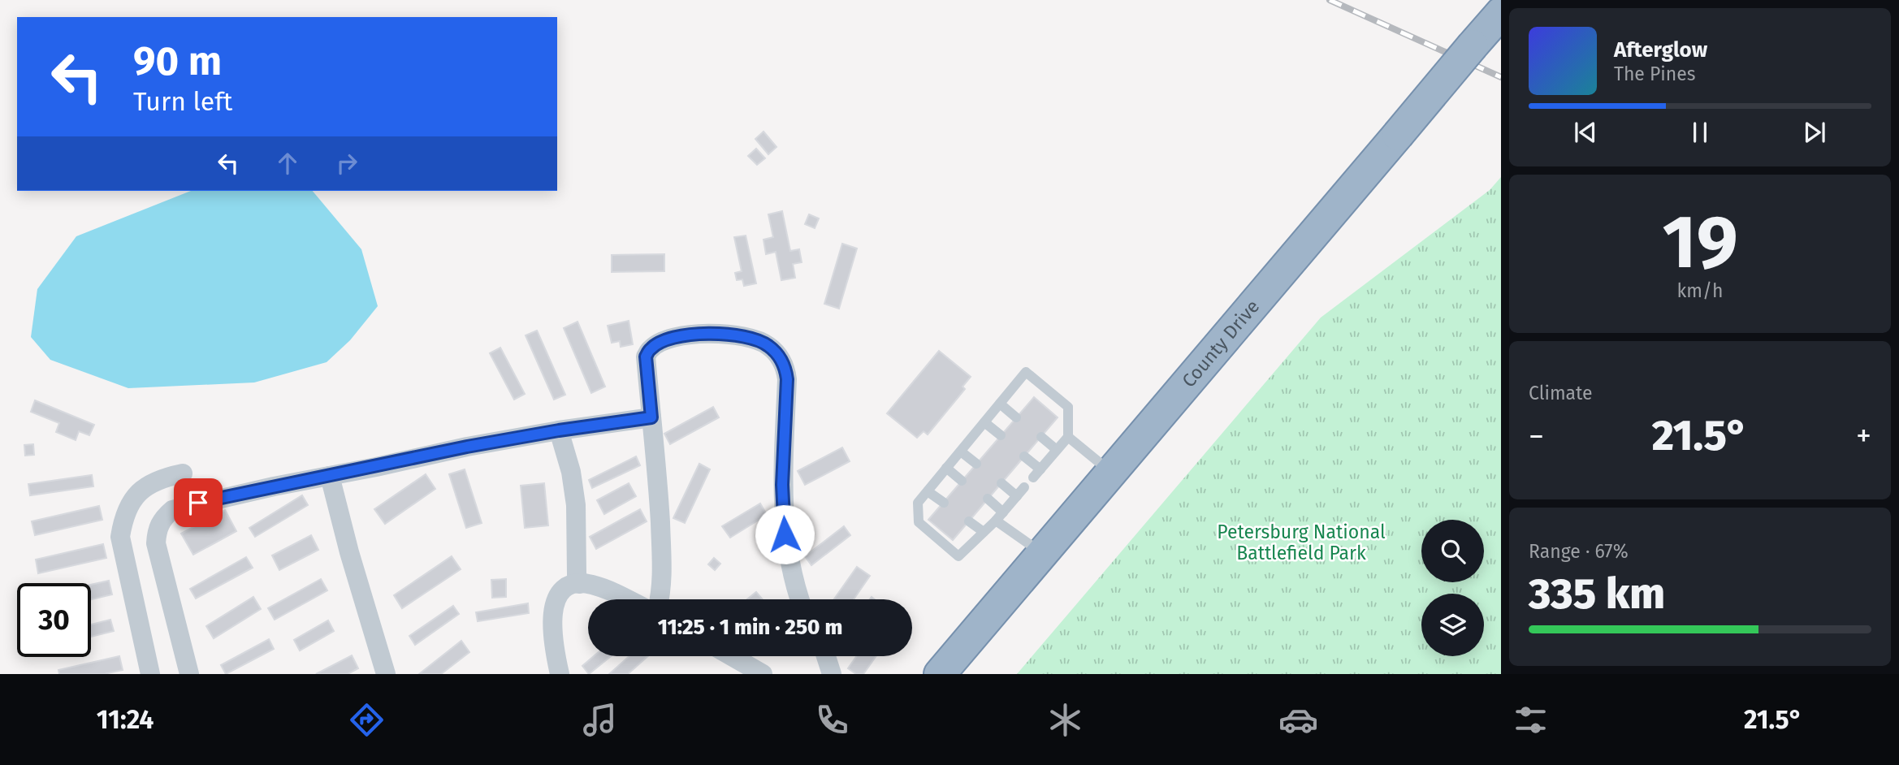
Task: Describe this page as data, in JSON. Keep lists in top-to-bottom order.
{
  "streets": {
    "highway": ["County Drive"]
  },
  "parks": ["Petersburg National Battlefield Park"],
  "page": {
    "turn": ["90 m", "Turn left"],
    "song": ["Afterglow", "The Pines"],
    "tile": [
      ["19", "km/h"],
      "Climate",
      ["Range · 67%", "335 km"]
    ],
    "heat": ["−", "21.5°", "+"],
    "limit": "30",
    "trip": "11:25 · 1 min · 250 m",
    "tabs": ["11:24", "21.5°"]
  }
}
